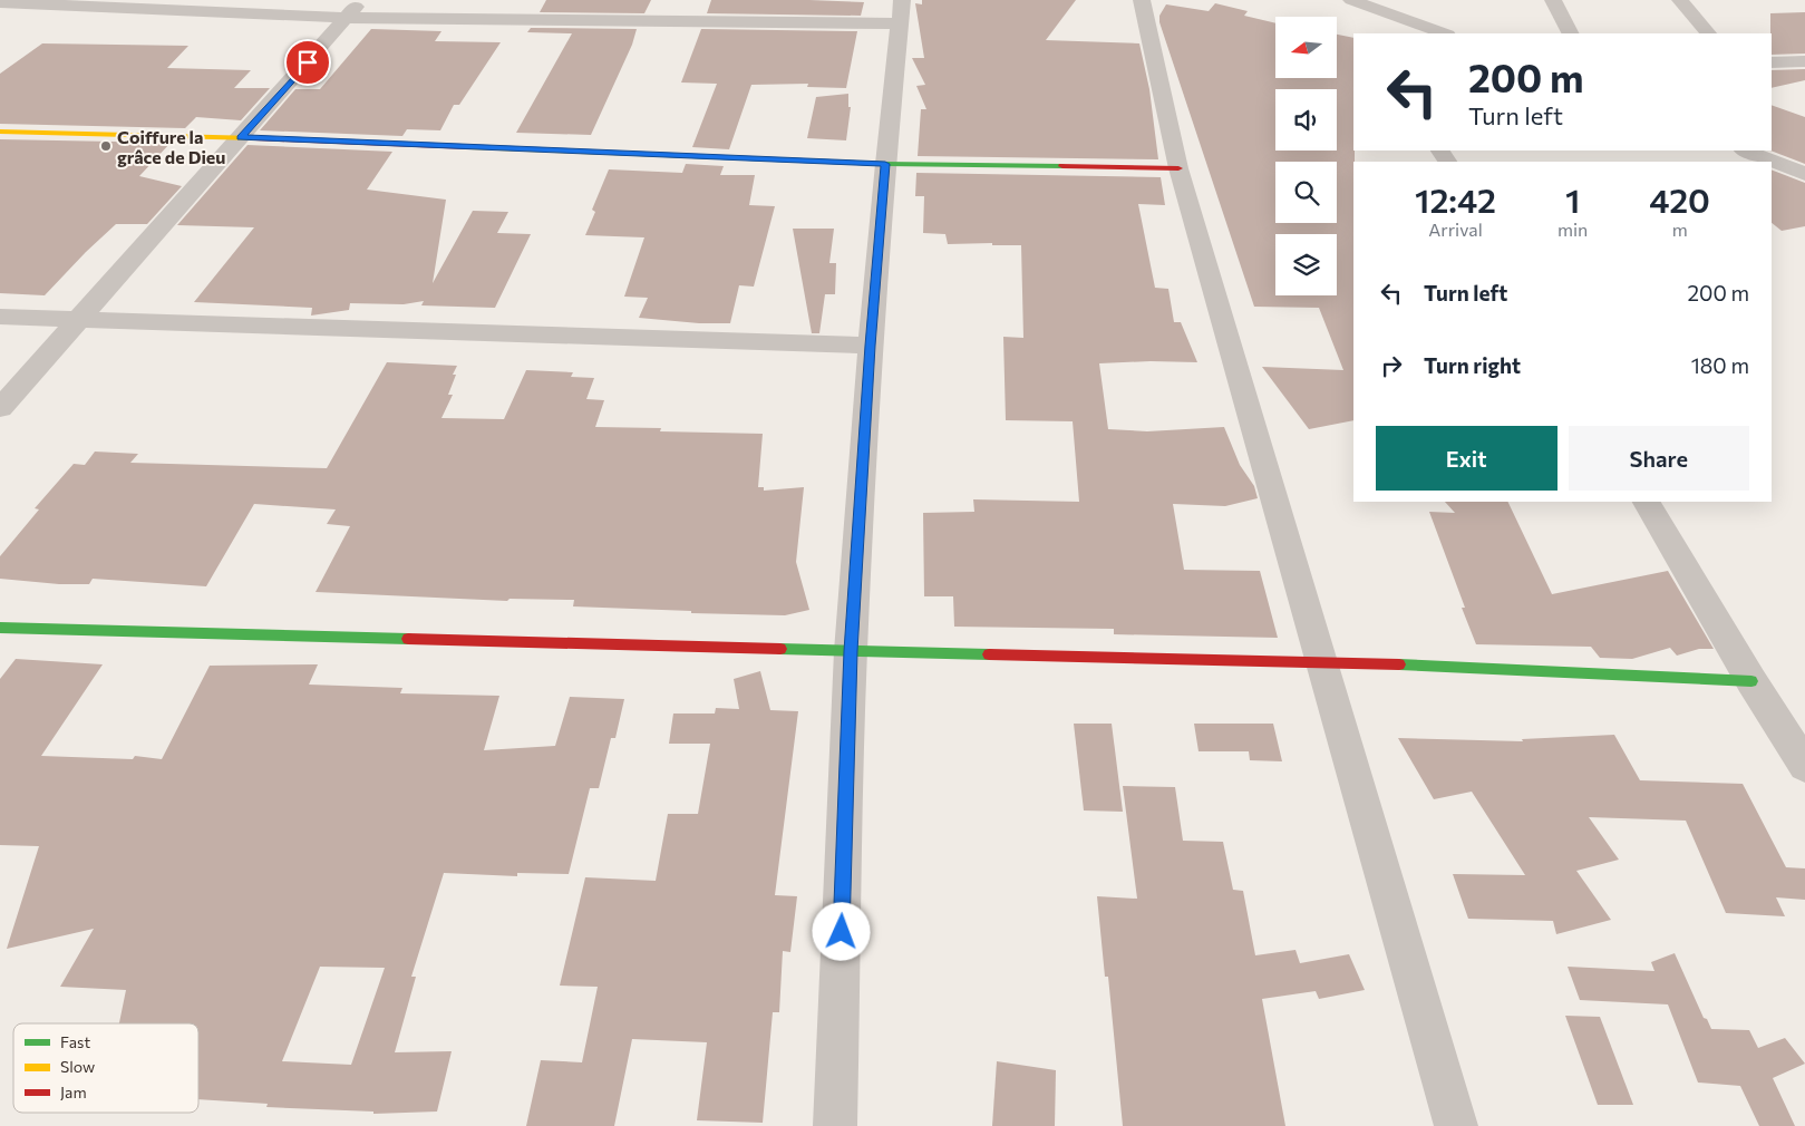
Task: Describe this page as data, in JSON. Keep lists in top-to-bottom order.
{
  "places": ["Coiffure la grâce de Dieu"],
  "legend": ["Fast", "Slow", "Jam"],
  "north": "left",
  "page": {
    "turn": ["200 m", "Turn left"],
    "eta": [
      "12:42",
      "Arrival",
      "1",
      "min",
      "420",
      "m"
    ],
    "list": [
      {
        "name": "Turn left",
        "value": "200 m"
      },
      {
        "name": "Turn right",
        "value": "180 m"
      }
    ],
    "buttons": ["Exit", "Share"]
  }
}
